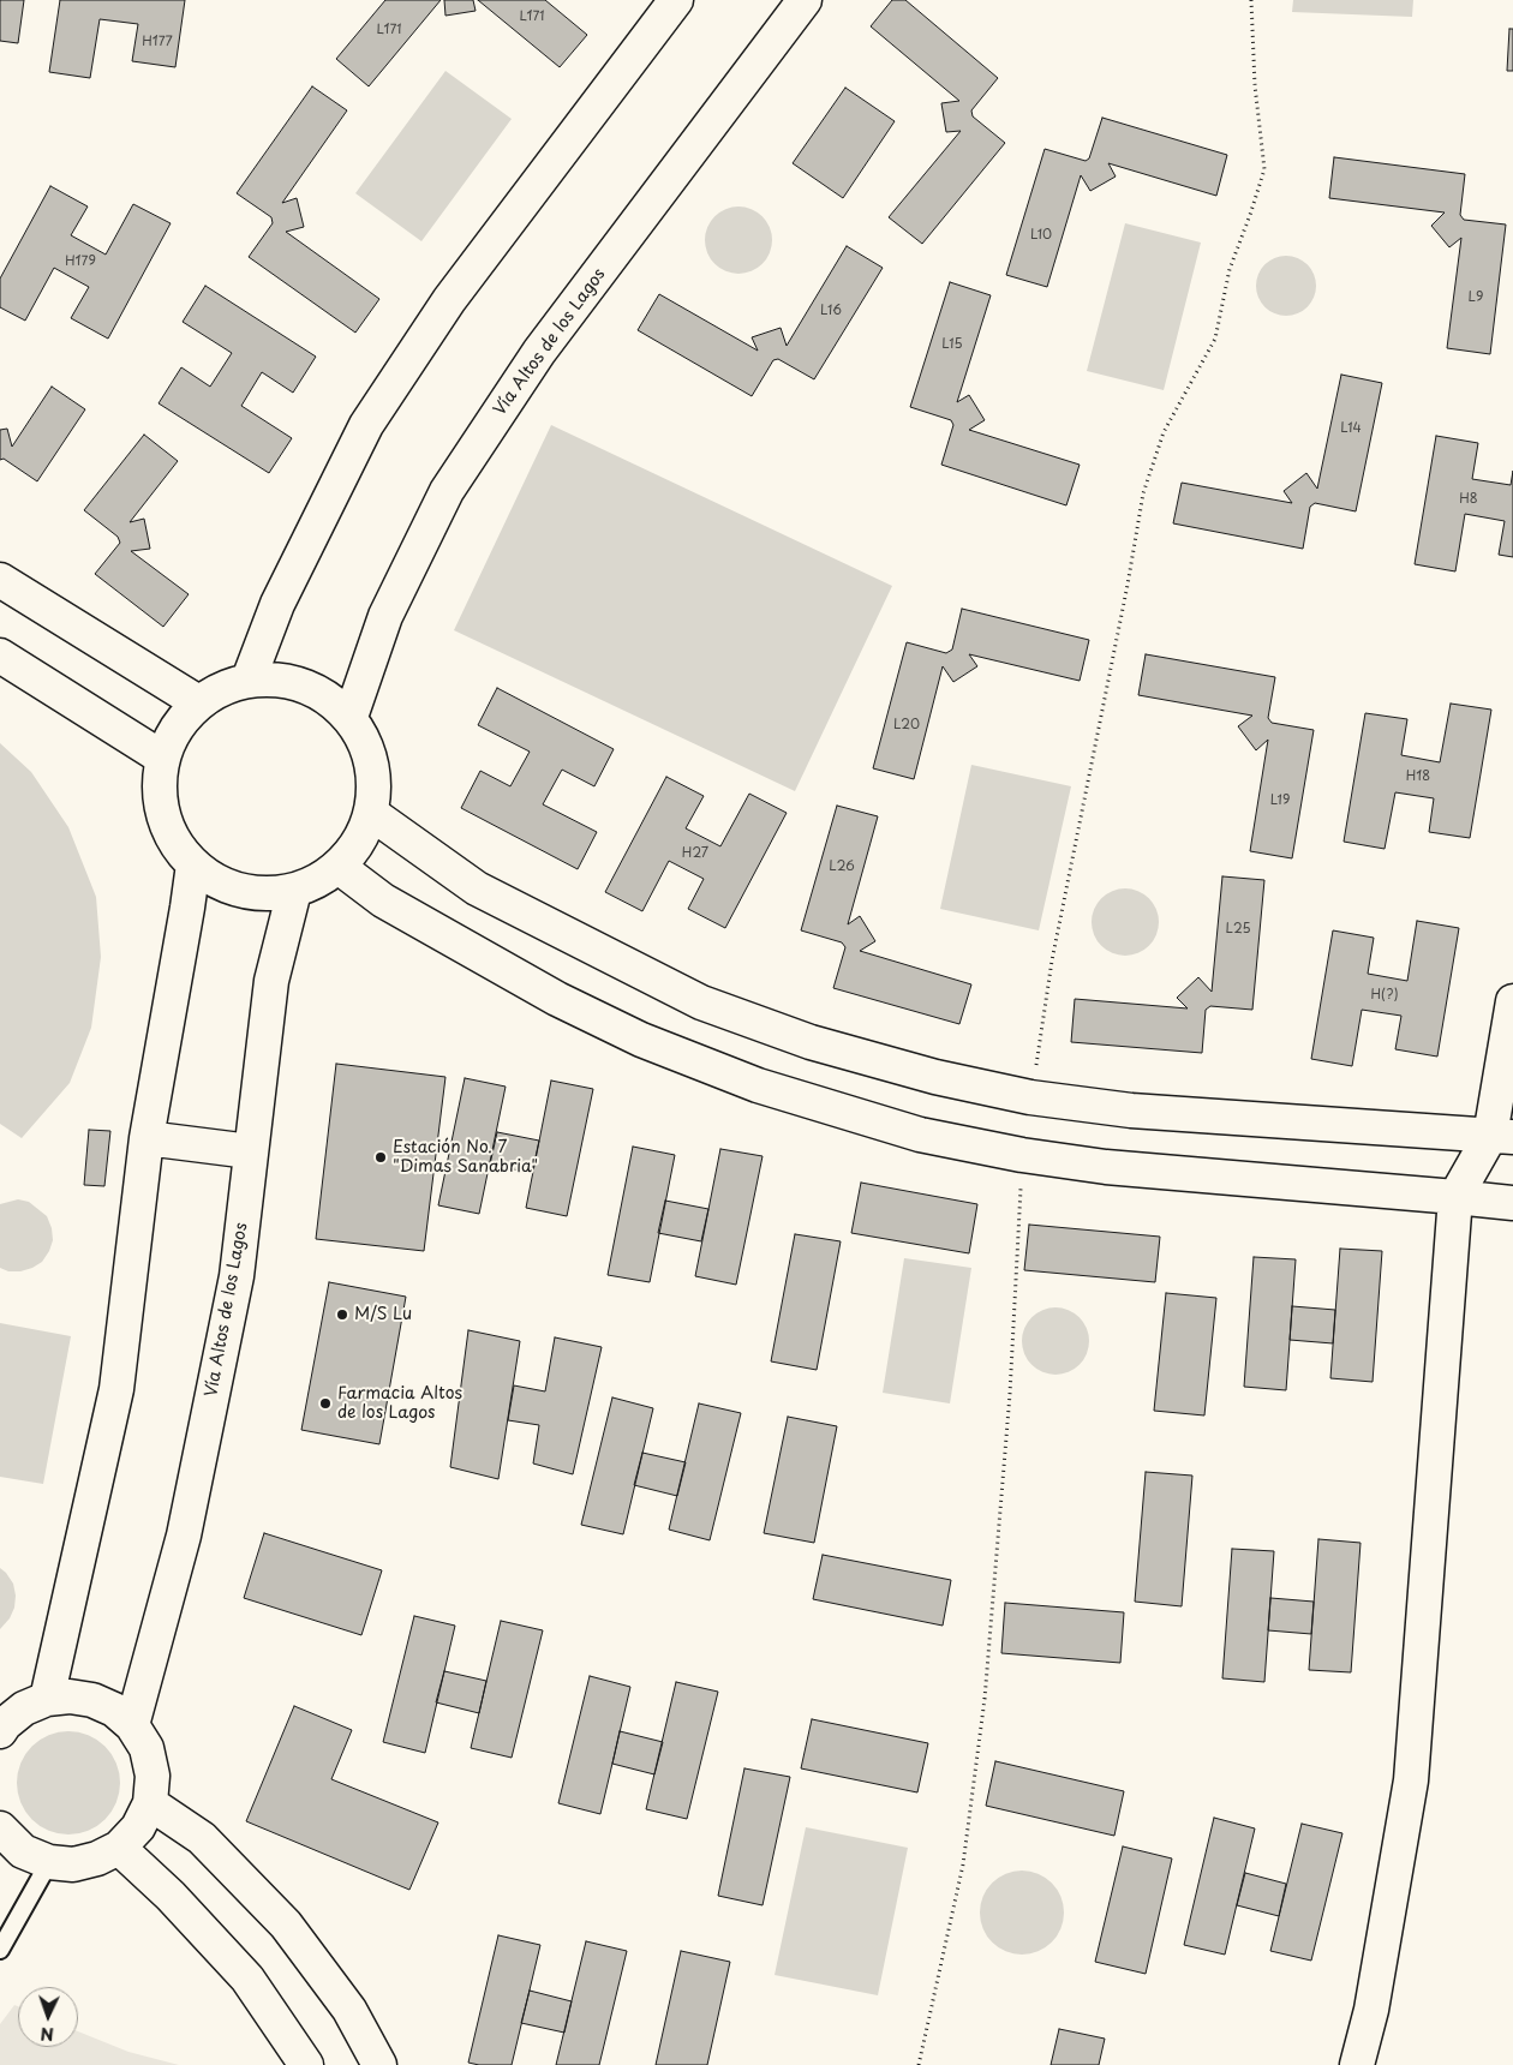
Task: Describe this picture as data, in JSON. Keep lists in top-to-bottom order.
{
  "streets": {
    "street": ["Vía Altos de los Lagos"]
  },
  "places": ["Estación No. 7 \"Dimas Sanabria\"", "M/S Lu", "Farmacia Altos de los Lagos"],
  "house_numbers": [
    "L171",
    "L171",
    "H177",
    "L10",
    "H179",
    "L9",
    "L16",
    "L15",
    "L14",
    "H8",
    "L20",
    "H18",
    "L19",
    "H27",
    "L26",
    "L25",
    "H(?)"
  ],
  "north": "bottom"
}
